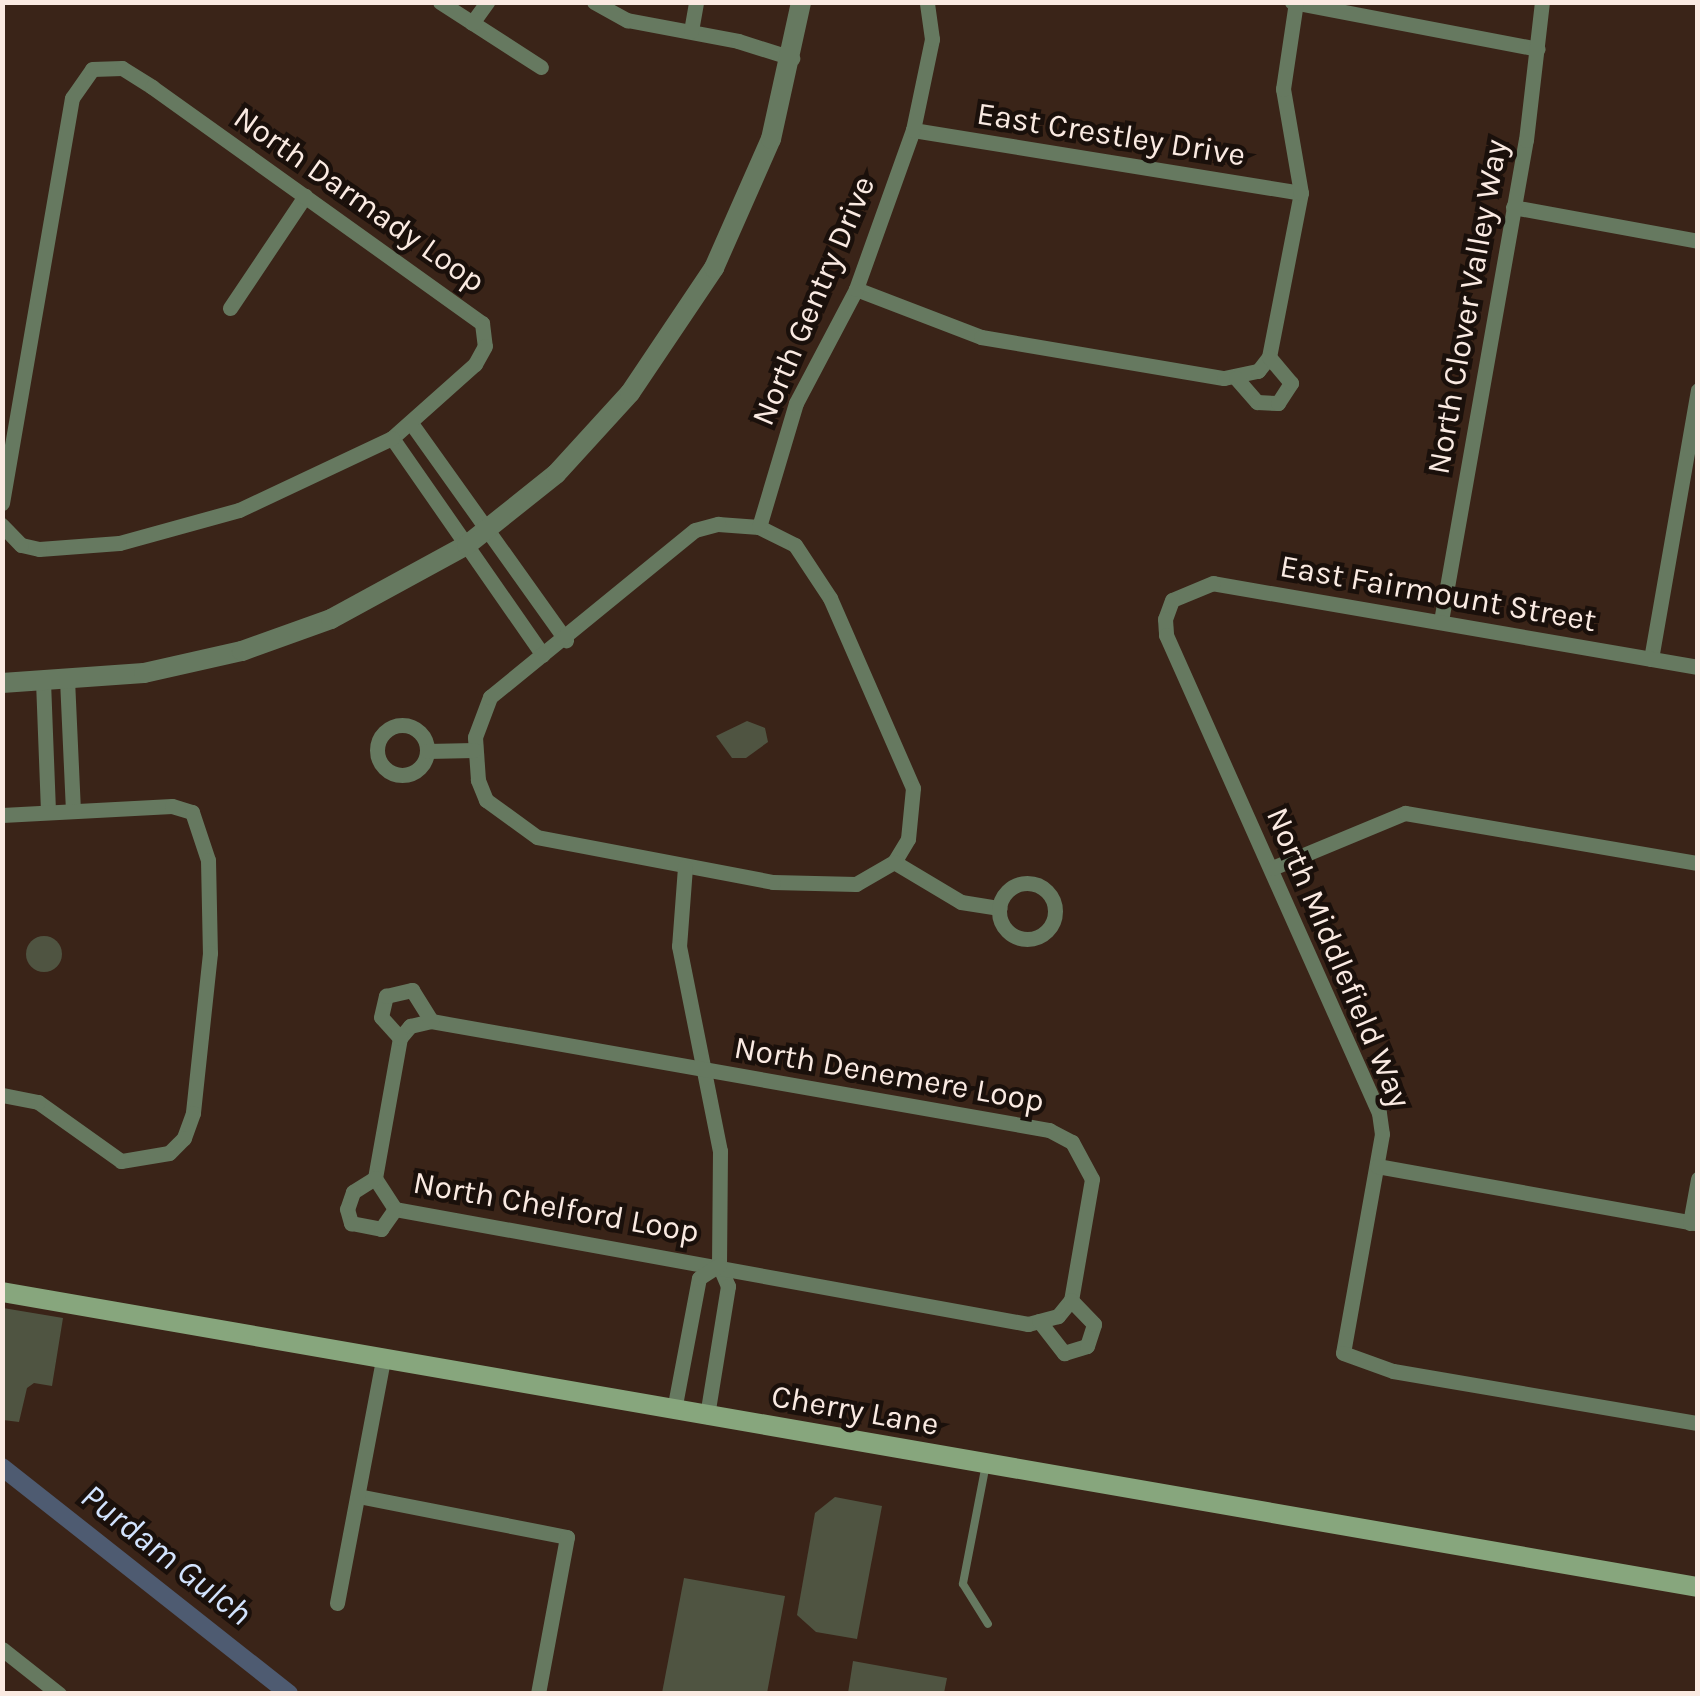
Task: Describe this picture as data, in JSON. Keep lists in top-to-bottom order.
{
  "streets": {
    "main road": ["Cherry Lane"],
    "street": [
      "East Crestley Drive",
      "North Darmady Loop",
      "North Gentry Drive",
      "North Clover Valley Way",
      "East Fairmount Street",
      "North Middlefield Way",
      "North Denemere Loop",
      "North Chelford Loop"
    ]
  },
  "crossings": [
    ["East Crestley Drive", "North Gentry Drive"],
    ["North Clover Valley Way", "East Fairmount Street"],
    ["East Fairmount Street", "North Middlefield Way"]
  ],
  "water": ["Purdam Gulch"]
}
